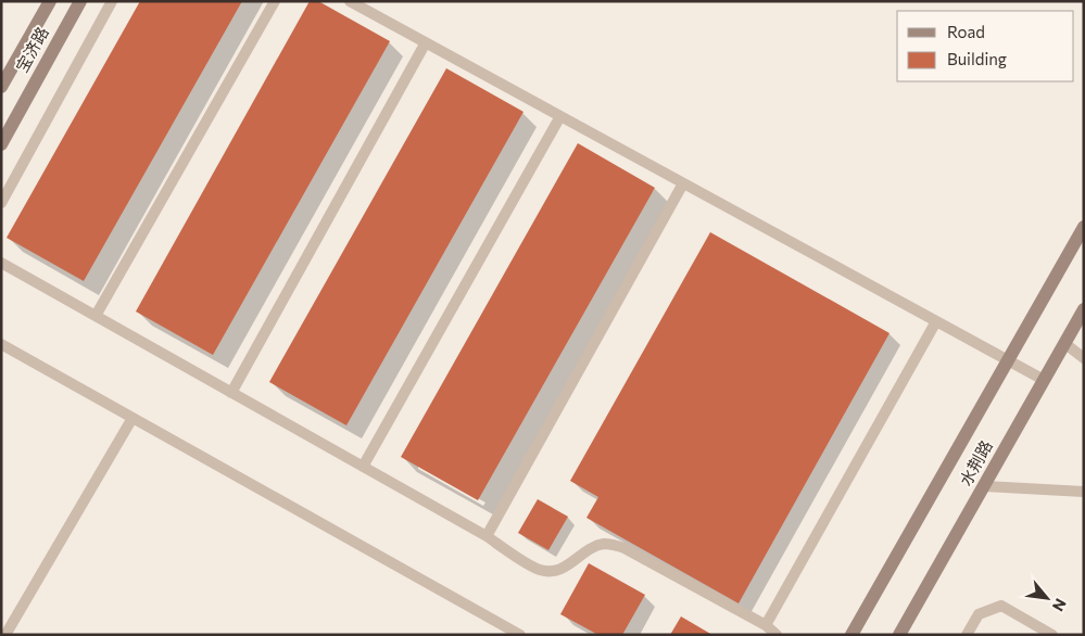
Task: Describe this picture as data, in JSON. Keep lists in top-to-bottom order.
{
  "streets": {
    "main road": ["宝济路", "水荆路"]
  },
  "legend": ["Road", "Building"],
  "north": "bottom right"
}
